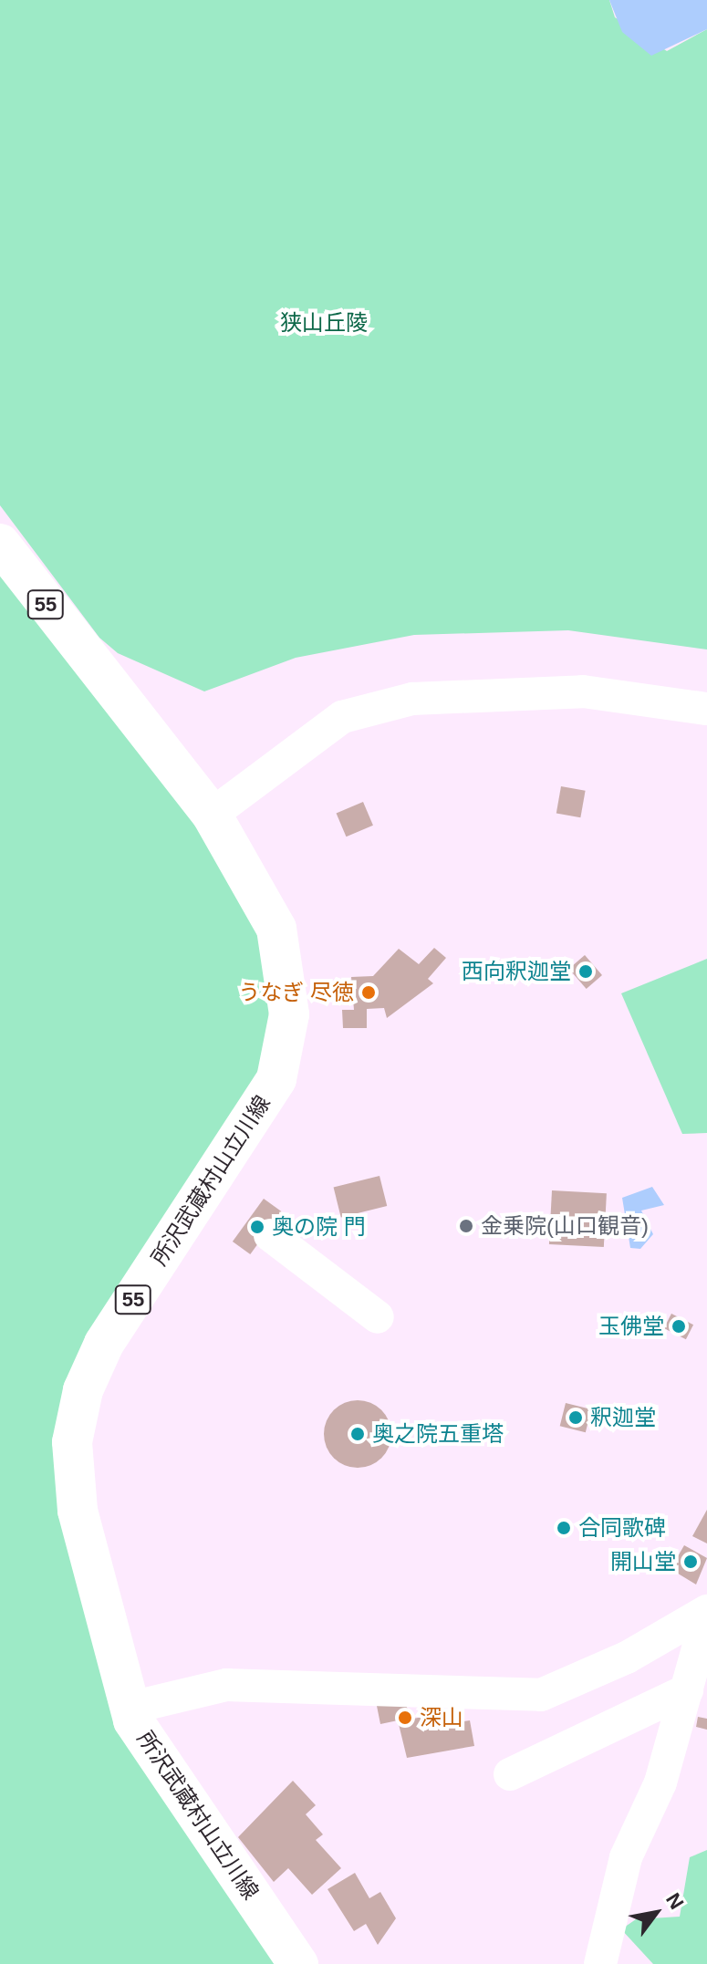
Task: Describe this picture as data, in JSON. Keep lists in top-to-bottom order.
{
  "streets": {
    "main road": ["55", "所沢武蔵村山立川線"]
  },
  "parks": ["狭山丘陵"],
  "places": [
    "西向釈迦堂",
    "うなぎ 尽徳",
    "金乗院(山口観音)",
    "奥の院 門",
    "玉佛堂",
    "釈迦堂",
    "奥之院五重塔",
    "合同歌碑",
    "開山堂",
    "深山"
  ],
  "north": "top right"
}
